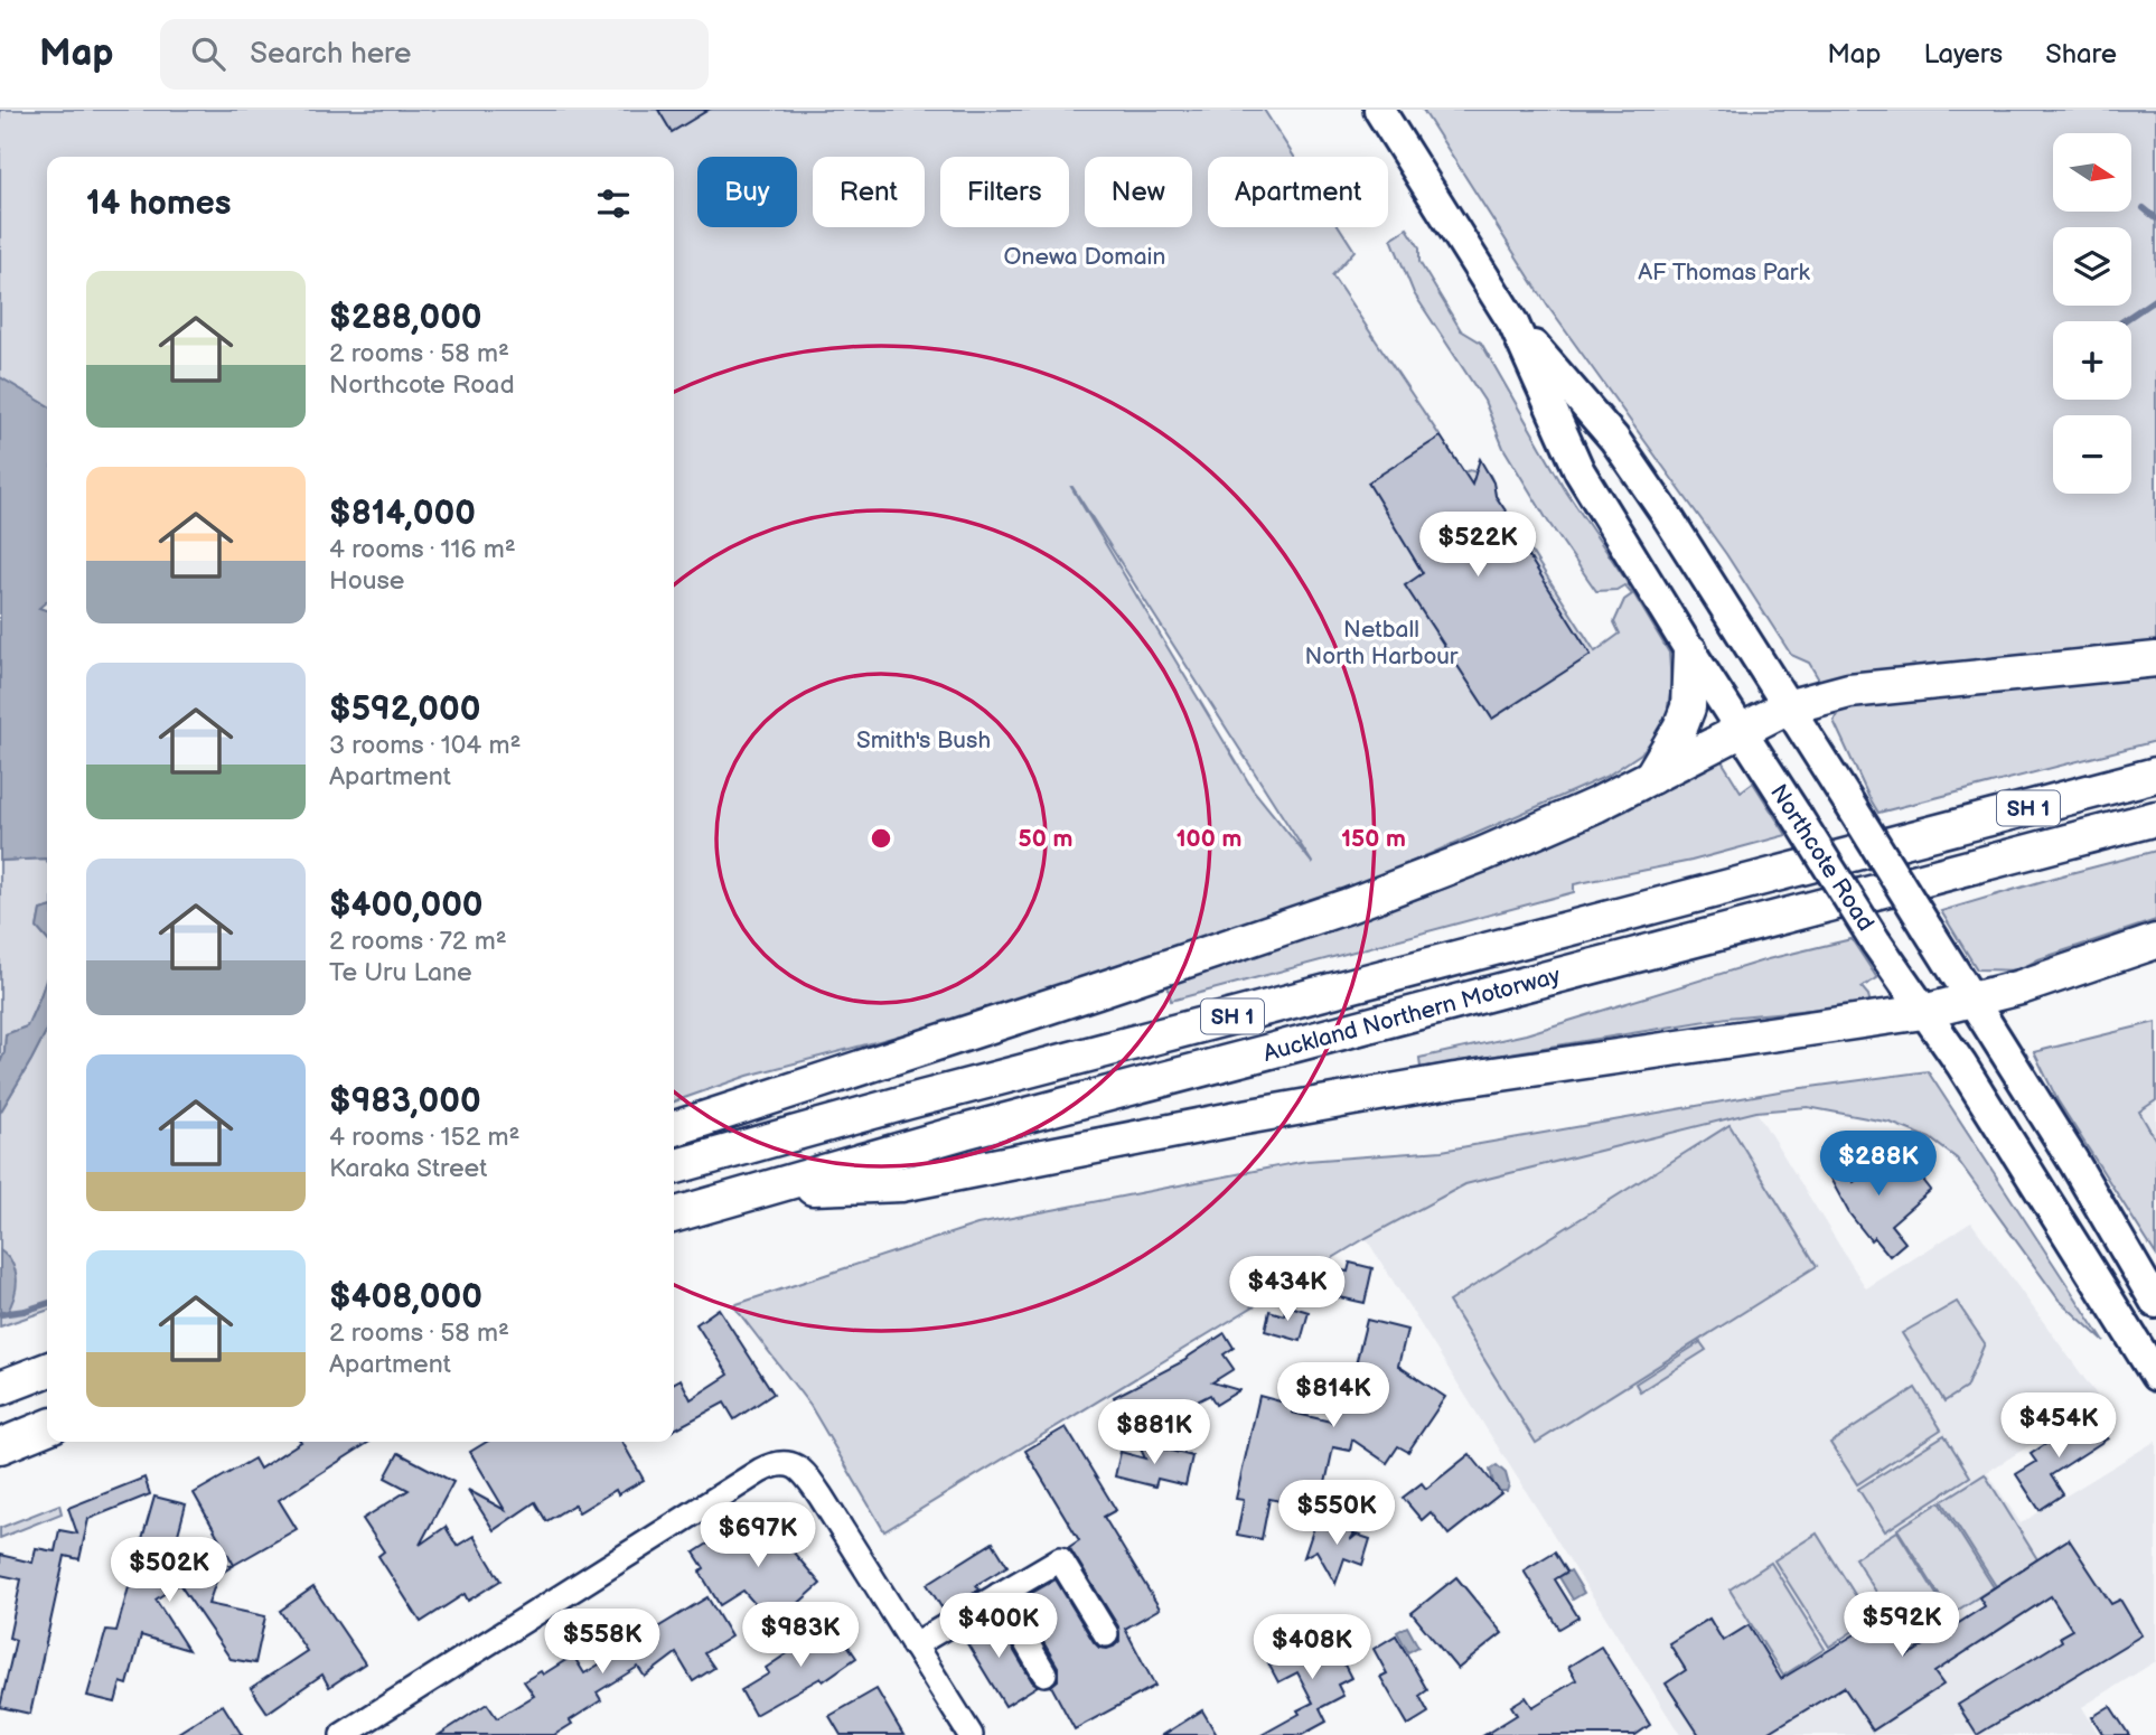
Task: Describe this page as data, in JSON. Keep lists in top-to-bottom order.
{
  "streets": {
    "highway": ["SH 1", "Auckland Northern Motorway"],
    "main road": ["Northcote Road"]
  },
  "parks": [
    "Onewa Domain",
    "AF Thomas Park",
    "Netball North Harbour",
    "Smith's Bush"
  ],
  "north": "right",
  "page": {
    "header": "Map",
    "search": "Search here",
    "nav": ["Map", "Layers", "Share"],
    "map_buttons": ["+", "−"],
    "chip": [
      "Buy",
      "Rent",
      "Filters",
      "New",
      "Apartment"
    ],
    "heading": "14 homes",
    "list": [
      {
        "name": "$288,000",
        "note": "2 rooms · 58 m² · Northcote Road"
      },
      {
        "name": "$814,000",
        "note": "4 rooms · 116 m² · House"
      },
      {
        "name": "$592,000",
        "note": "3 rooms · 104 m² · Apartment"
      },
      {
        "name": "$400,000",
        "note": "2 rooms · 72 m² · Te Uru Lane"
      },
      {
        "name": "$983,000",
        "note": "4 rooms · 152 m² · Karaka Street"
      },
      {
        "name": "$408,000",
        "note": "2 rooms · 58 m² · Apartment"
      }
    ],
    "price": [
      "$522K",
      "$288K",
      "$434K",
      "$814K",
      "$454K",
      "$881K",
      "$550K",
      "$697K",
      "$502K",
      "$592K",
      "$400K",
      "$983K",
      "$558K",
      "$408K"
    ]
  },
  "rings": ["50 m", "100 m", "150 m"]
}
